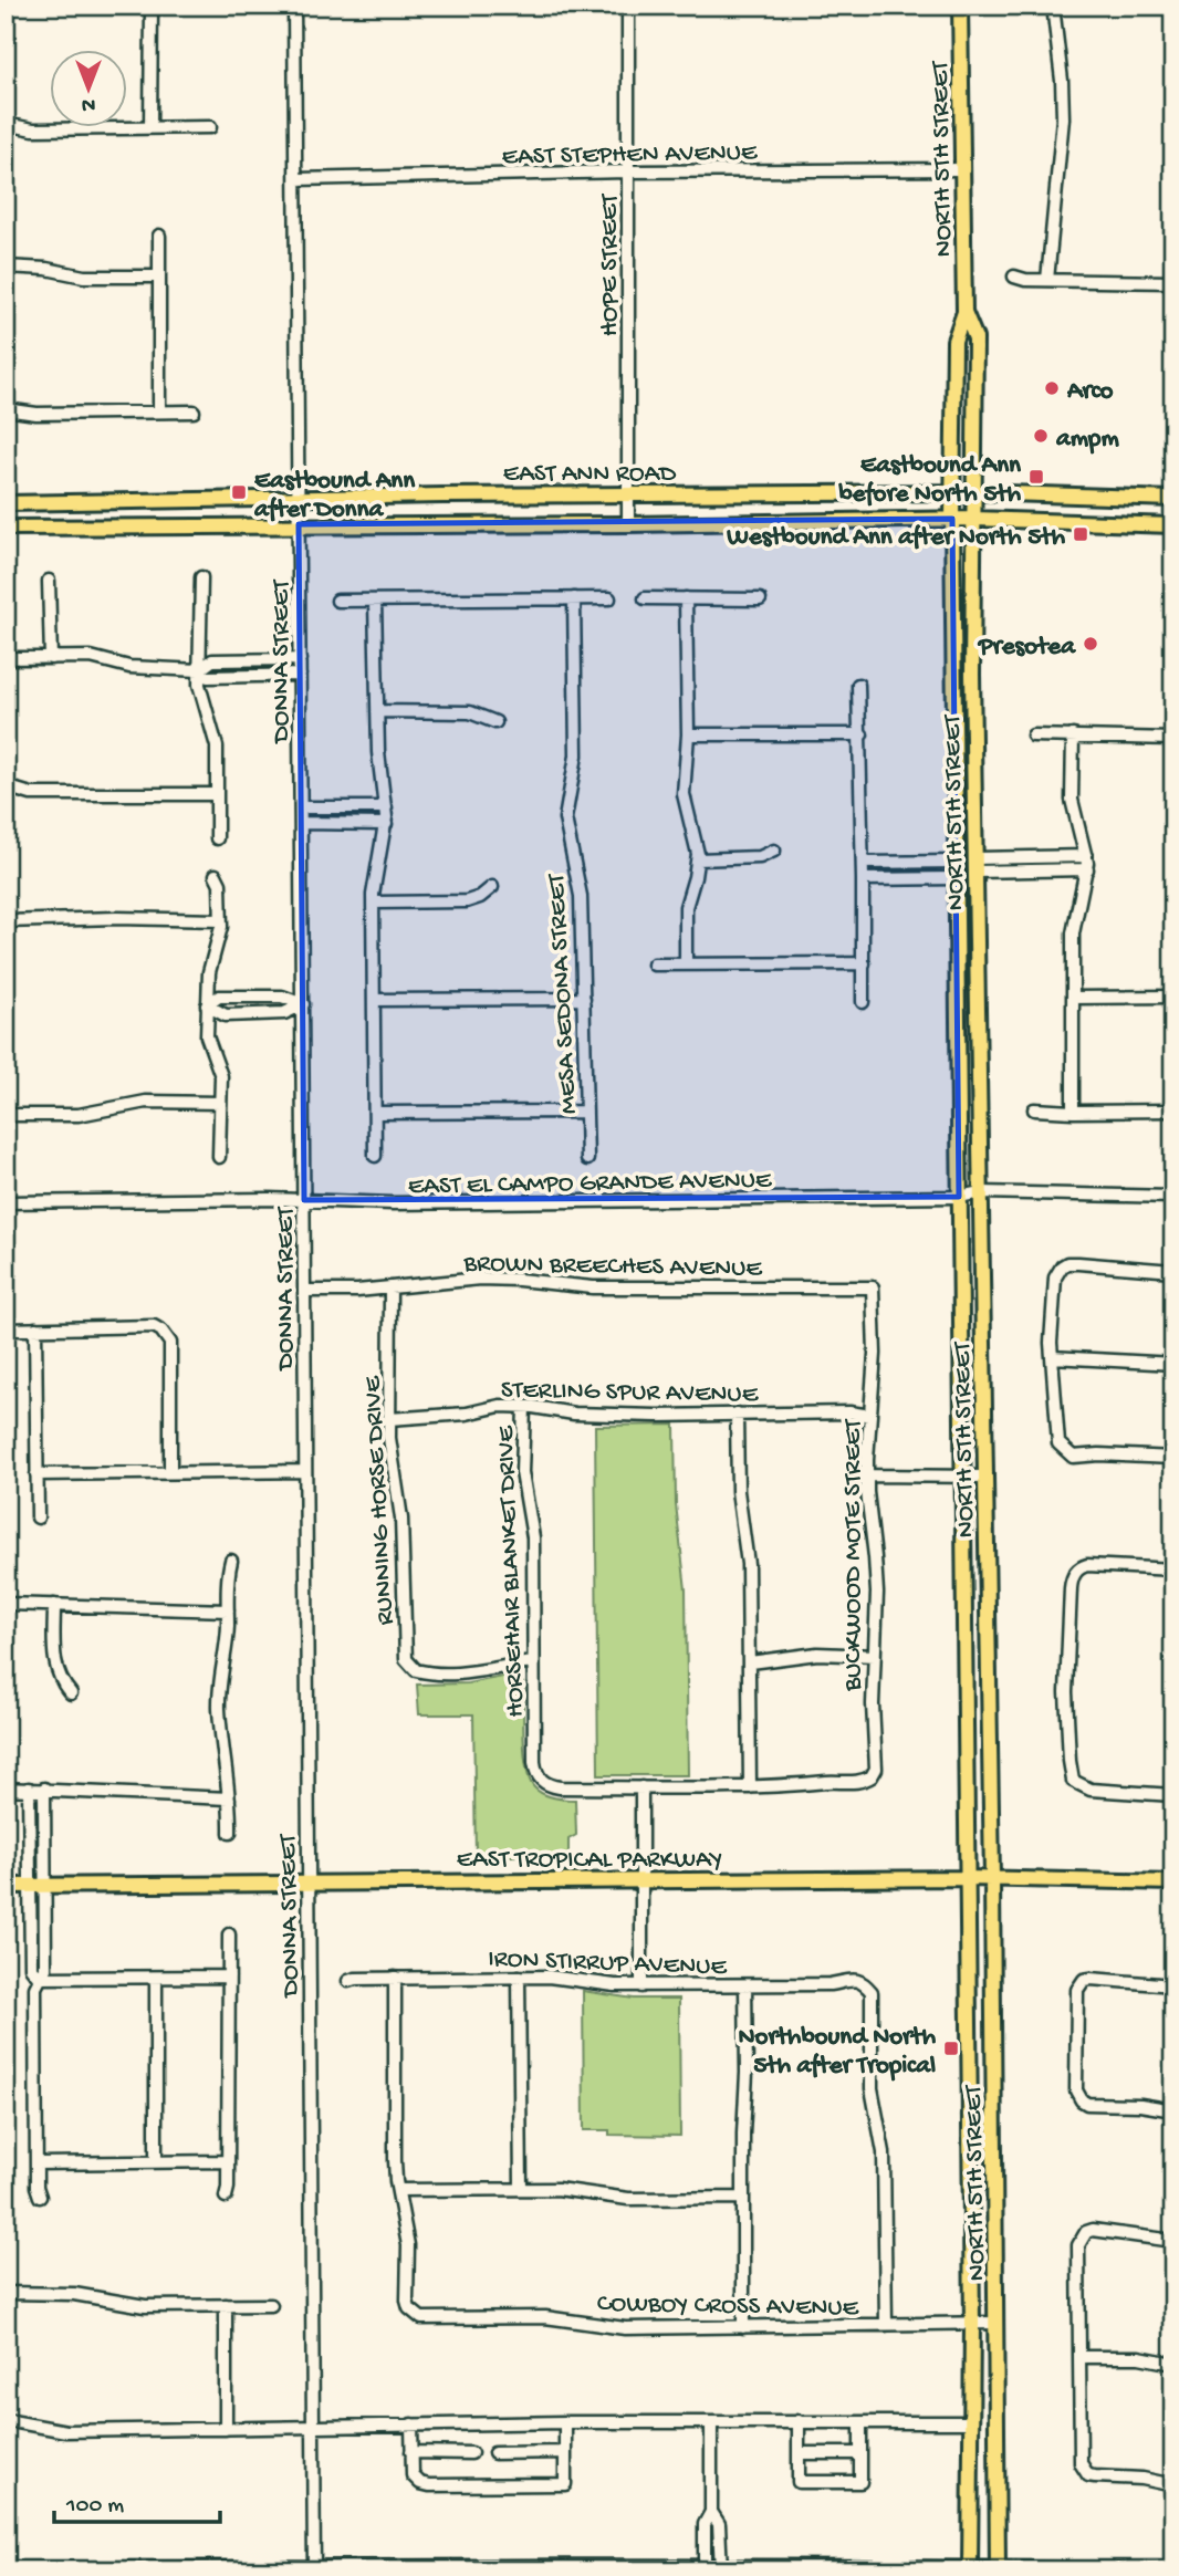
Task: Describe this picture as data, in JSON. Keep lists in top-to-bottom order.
{
  "streets": {
    "main road": ["NORTH 5TH STREET", "EAST ANN ROAD", "EAST TROPICAL PARKWAY"],
    "street": [
      "EAST STEPHEN AVENUE",
      "HOPE STREET",
      "DONNA STREET",
      "MESA SEDONA STREET",
      "EAST EL CAMPO GRANDE AVENUE",
      "BROWN BREECHES AVENUE",
      "STERLING SPUR AVENUE",
      "RUNNING HORSE DRIVE",
      "BUCKWOOD MOTE STREET",
      "HORSEHAIR BLANKET DRIVE",
      "IRON STIRRUP AVENUE",
      "COWBOY CROSS AVENUE"
    ]
  },
  "crossings": [
    ["EAST STEPHEN AVENUE", "NORTH 5TH STREET"],
    ["EAST STEPHEN AVENUE", "HOPE STREET"],
    ["EAST STEPHEN AVENUE", "DONNA STREET"],
    ["NORTH 5TH STREET", "EAST ANN ROAD"],
    ["NORTH 5TH STREET", "EAST EL CAMPO GRANDE AVENUE"],
    ["NORTH 5TH STREET", "EAST TROPICAL PARKWAY"],
    ["NORTH 5TH STREET", "COWBOY CROSS AVENUE"],
    ["HOPE STREET", "EAST ANN ROAD"],
    ["EAST ANN ROAD", "DONNA STREET"],
    ["DONNA STREET", "EAST EL CAMPO GRANDE AVENUE"],
    ["DONNA STREET", "BROWN BREECHES AVENUE"],
    ["DONNA STREET", "EAST TROPICAL PARKWAY"],
    ["BROWN BREECHES AVENUE", "RUNNING HORSE DRIVE"],
    ["BROWN BREECHES AVENUE", "BUCKWOOD MOTE STREET"],
    ["STERLING SPUR AVENUE", "RUNNING HORSE DRIVE"],
    ["STERLING SPUR AVENUE", "BUCKWOOD MOTE STREET"],
    ["STERLING SPUR AVENUE", "HORSEHAIR BLANKET DRIVE"],
    ["RUNNING HORSE DRIVE", "HORSEHAIR BLANKET DRIVE"],
    ["IRON STIRRUP AVENUE", "COWBOY CROSS AVENUE"]
  ],
  "places": {
    "other": ["Arco", "ampm", "Presotea"],
    "transit": [
      "Eastbound Ann before North 5th",
      "Eastbound Ann after Donna",
      "Westbound Ann after North 5th",
      "Northbound North 5th after Tropical"
    ]
  },
  "scale_bar": "100 m",
  "north": "bottom"
}
